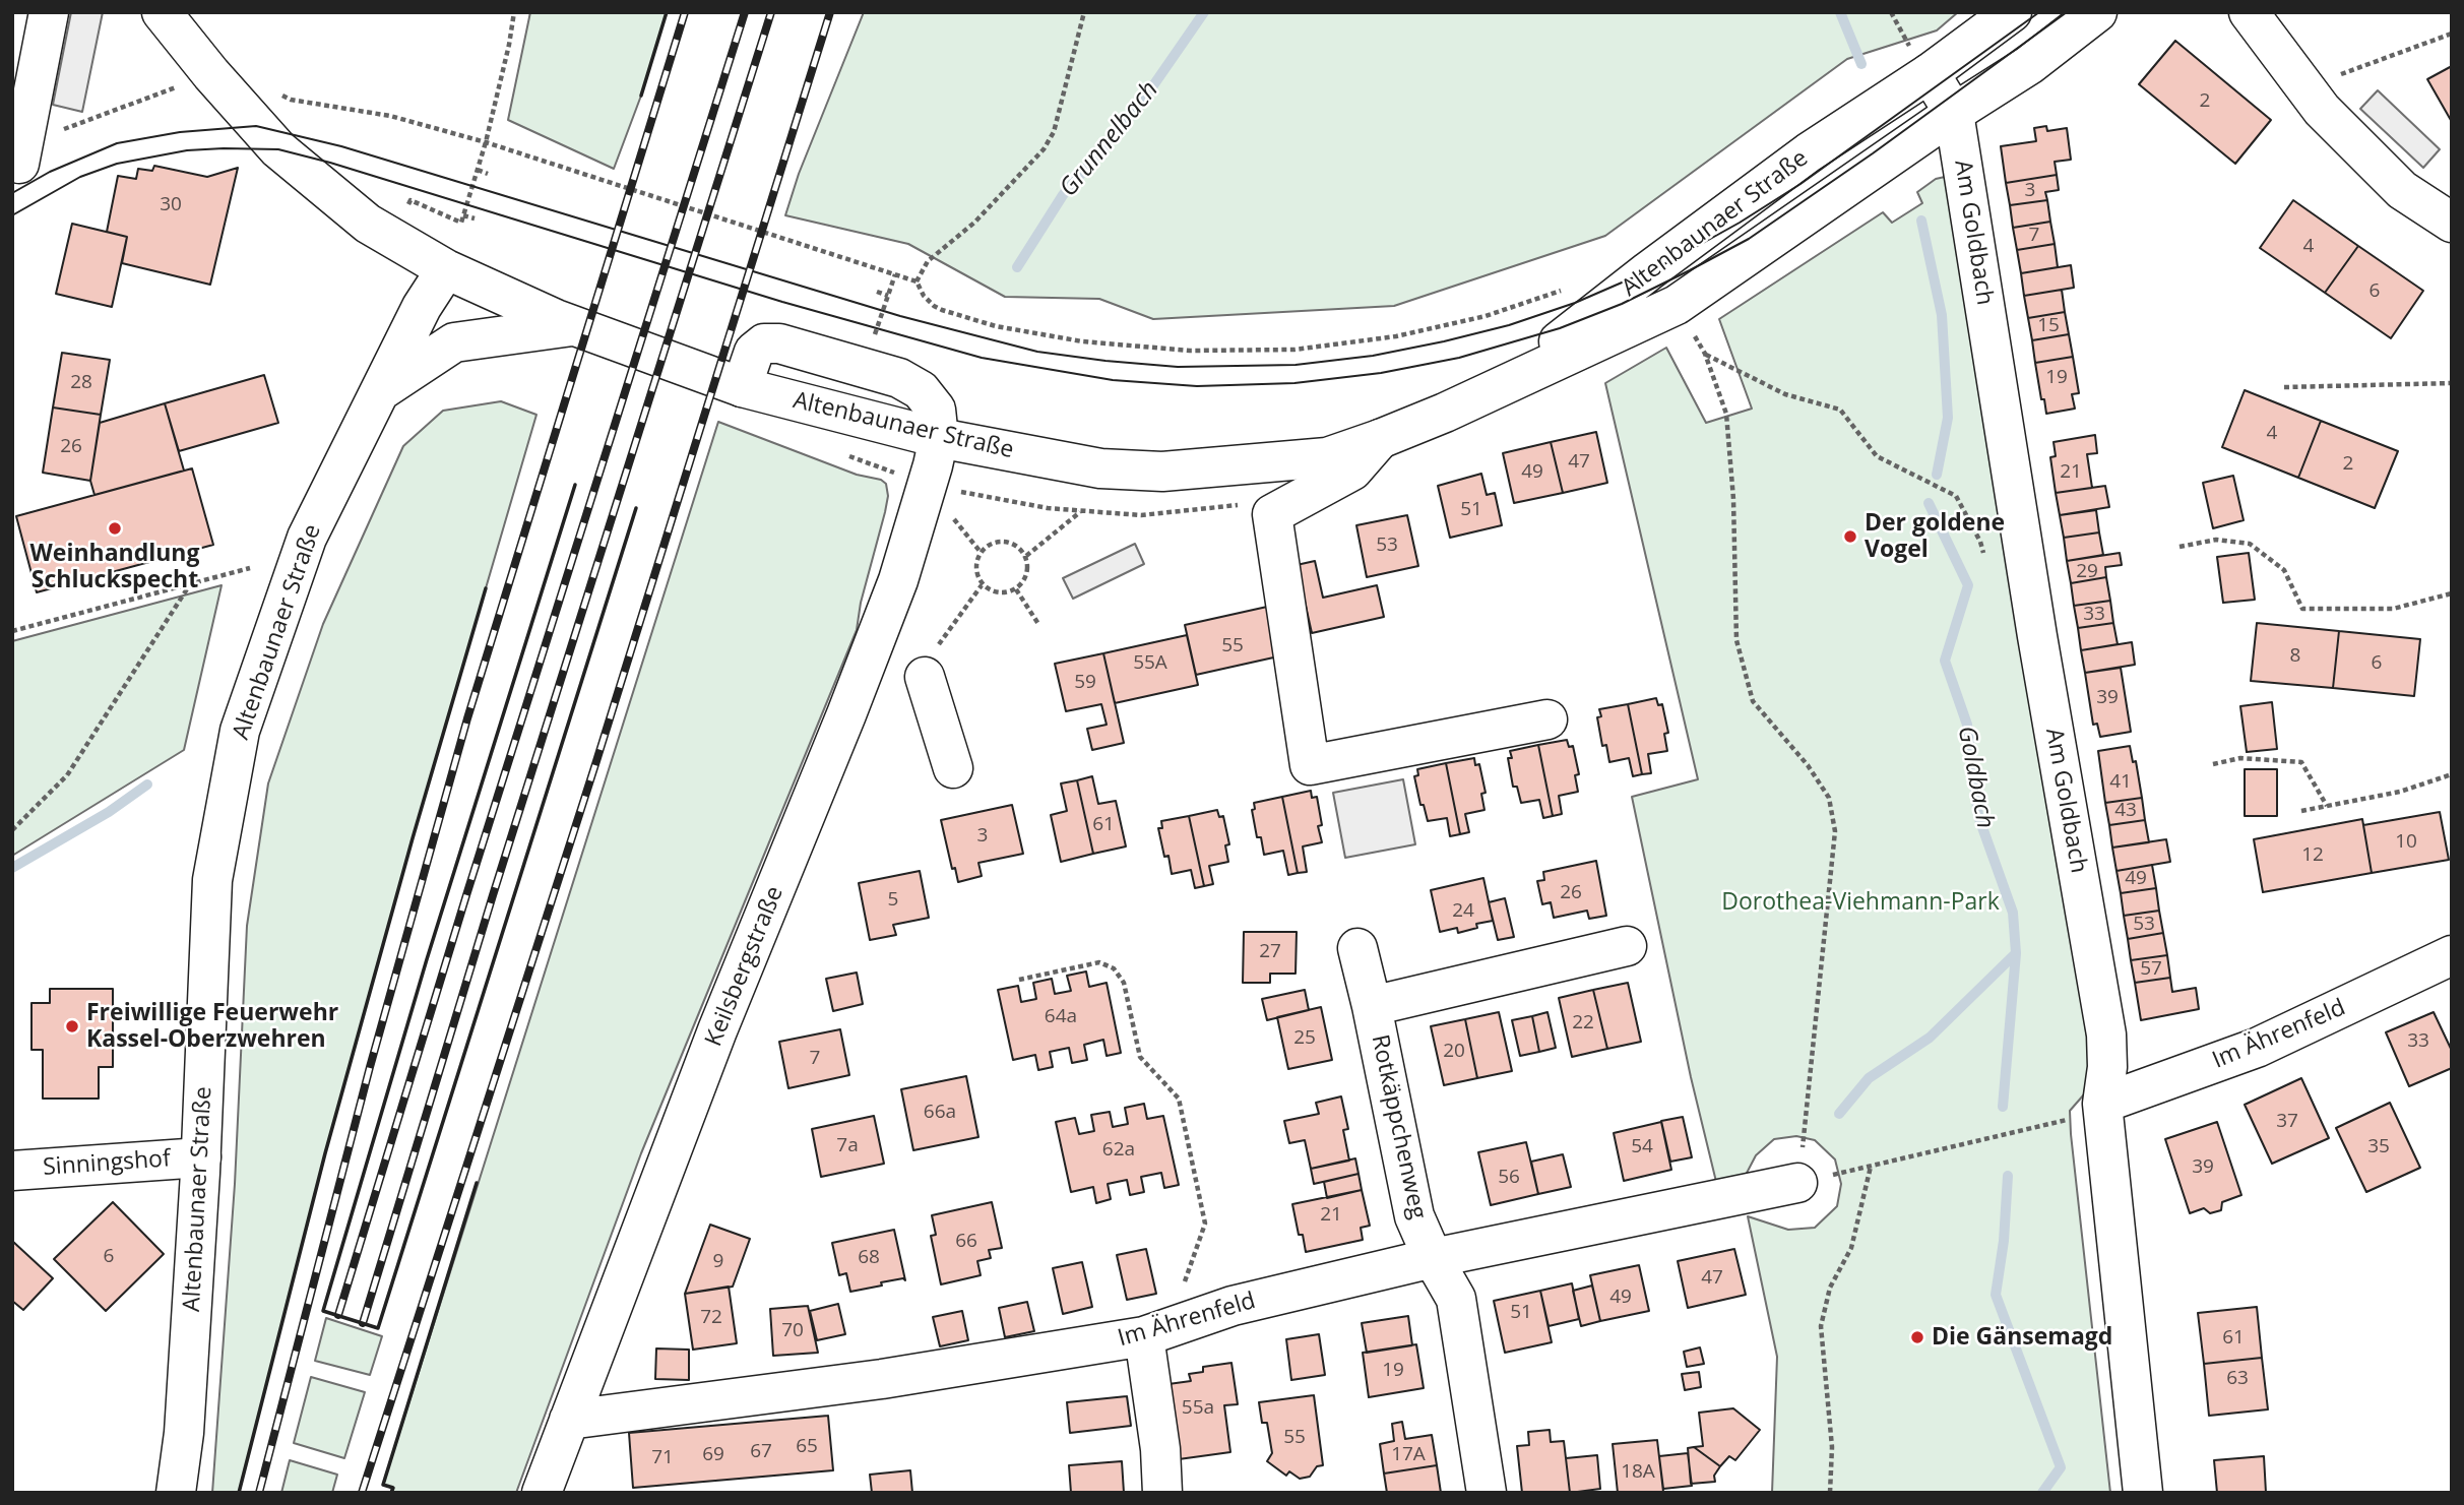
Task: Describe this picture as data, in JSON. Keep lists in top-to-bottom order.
{
  "streets": {
    "street": [
      "Altenbaunaer Straße",
      "Am Goldbach",
      "Keilsbergstraße",
      "Im Ährenfeld",
      "Rotkäppchenweg",
      "Sinningshof"
    ]
  },
  "crossings": [
    ["Altenbaunaer Straße", "Am Goldbach"],
    ["Altenbaunaer Straße", "Keilsbergstraße"],
    ["Altenbaunaer Straße", "Sinningshof"],
    ["Am Goldbach", "Im Ährenfeld"],
    ["Keilsbergstraße", "Im Ährenfeld"],
    ["Im Ährenfeld", "Rotkäppchenweg"]
  ],
  "water": ["Grunnelbach", "Goldbach"],
  "parks": ["Dorothea-Viehmann-Park"],
  "places": [
    "Weinhandlung Schluckspecht",
    "Der goldene Vogel",
    "Freiwillige Feuerwehr Kassel-Oberzwehren",
    "Die Gänsemagd"
  ],
  "house_numbers": [
    "2",
    "3",
    "30",
    "7",
    "4",
    "6",
    "15",
    "19",
    "28",
    "4",
    "26",
    "47",
    "2",
    "49",
    "21",
    "51",
    "53",
    "29",
    "33",
    "55",
    "8",
    "55A",
    "6",
    "59",
    "39",
    "41",
    "43",
    "61",
    "3",
    "10",
    "12",
    "49",
    "26",
    "5",
    "24",
    "53",
    "27",
    "57",
    "64a",
    "22",
    "25",
    "33",
    "20",
    "7",
    "66a",
    "37",
    "7a",
    "54",
    "35",
    "62a",
    "39",
    "56",
    "21",
    "66",
    "6",
    "68",
    "9",
    "47",
    "49",
    "51",
    "72",
    "70",
    "61",
    "19",
    "63",
    "55a",
    "55",
    "65",
    "67",
    "69",
    "17A",
    "71",
    "18A"
  ]
}
